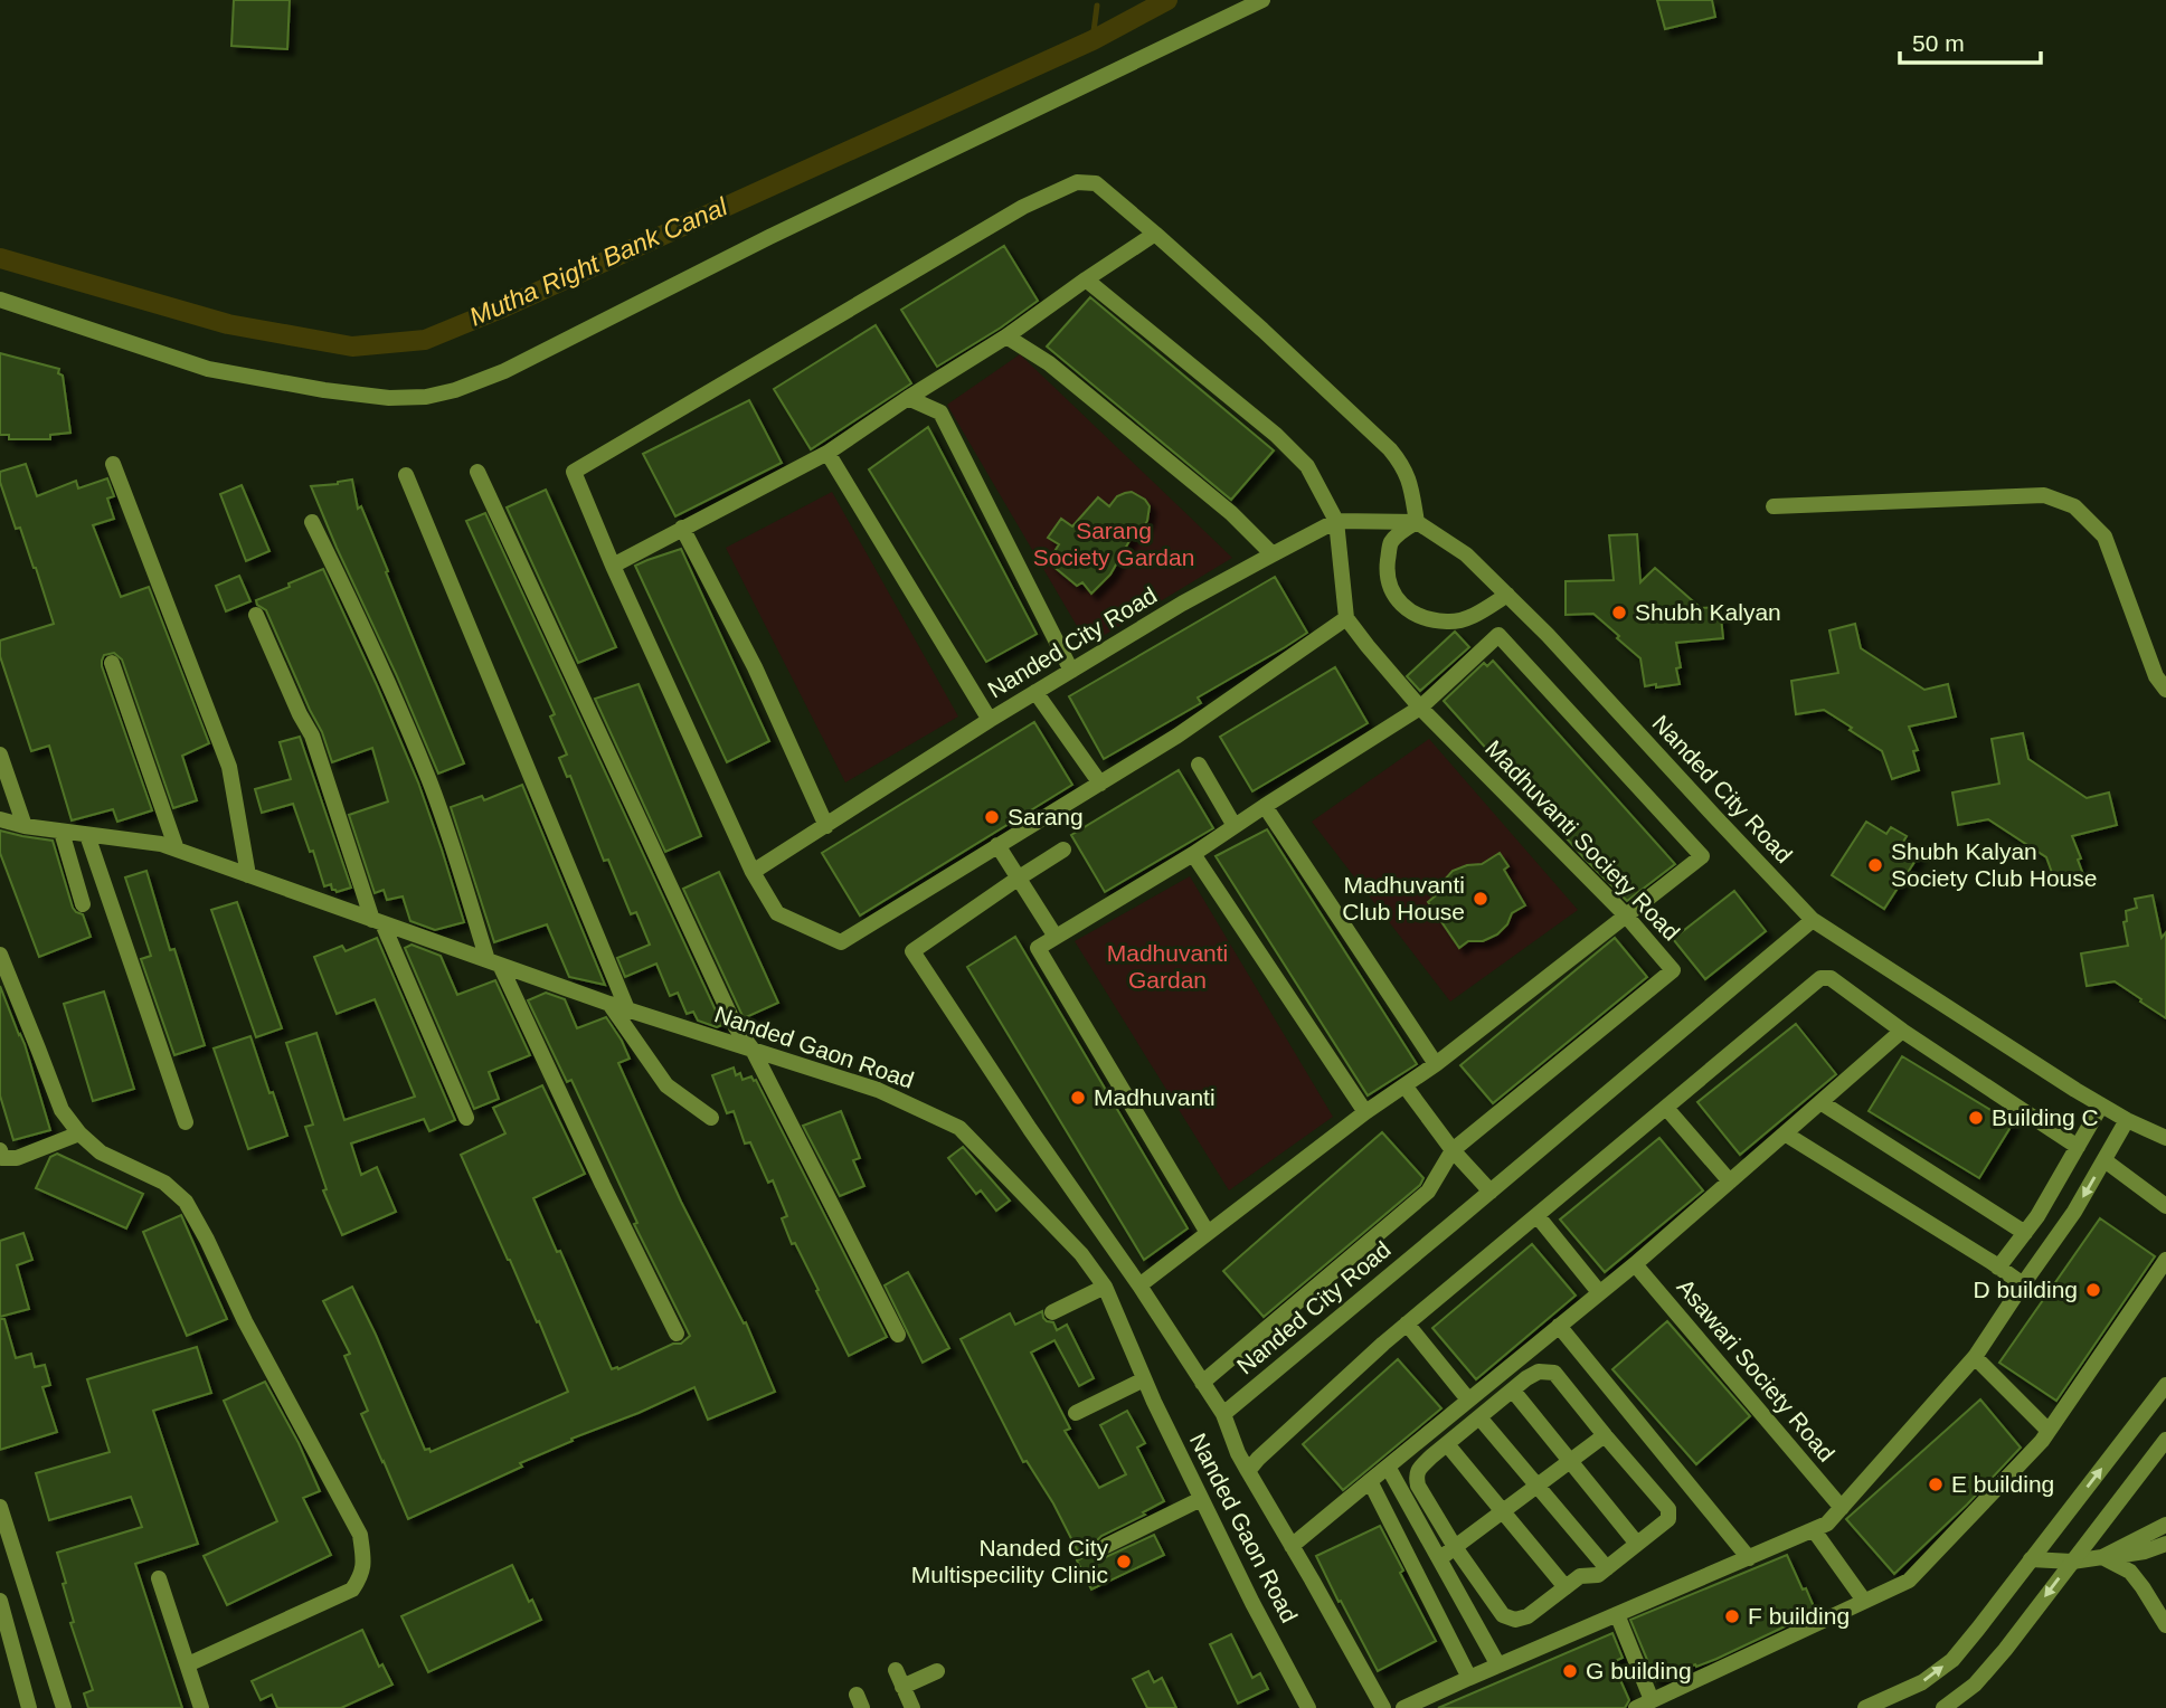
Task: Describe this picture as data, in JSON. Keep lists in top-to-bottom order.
{
  "streets": {
    "street": [
      "Nanded City Road",
      "Madhuvanti Society Road",
      "Nanded Gaon Road",
      "Asawari Society Road"
    ]
  },
  "water": ["Mutha Right Bank Canal"],
  "parks": ["Sarang Society Gardan", "Madhuvanti Gardan"],
  "places": [
    "Shubh Kalyan",
    "Sarang",
    "Shubh Kalyan Society Club House",
    "Madhuvanti Club House",
    "Madhuvanti",
    "Building C",
    "D building",
    "E building",
    "Nanded City Multispecility Clinic",
    "F building",
    "G building"
  ],
  "scale_bar": "50 m"
}
